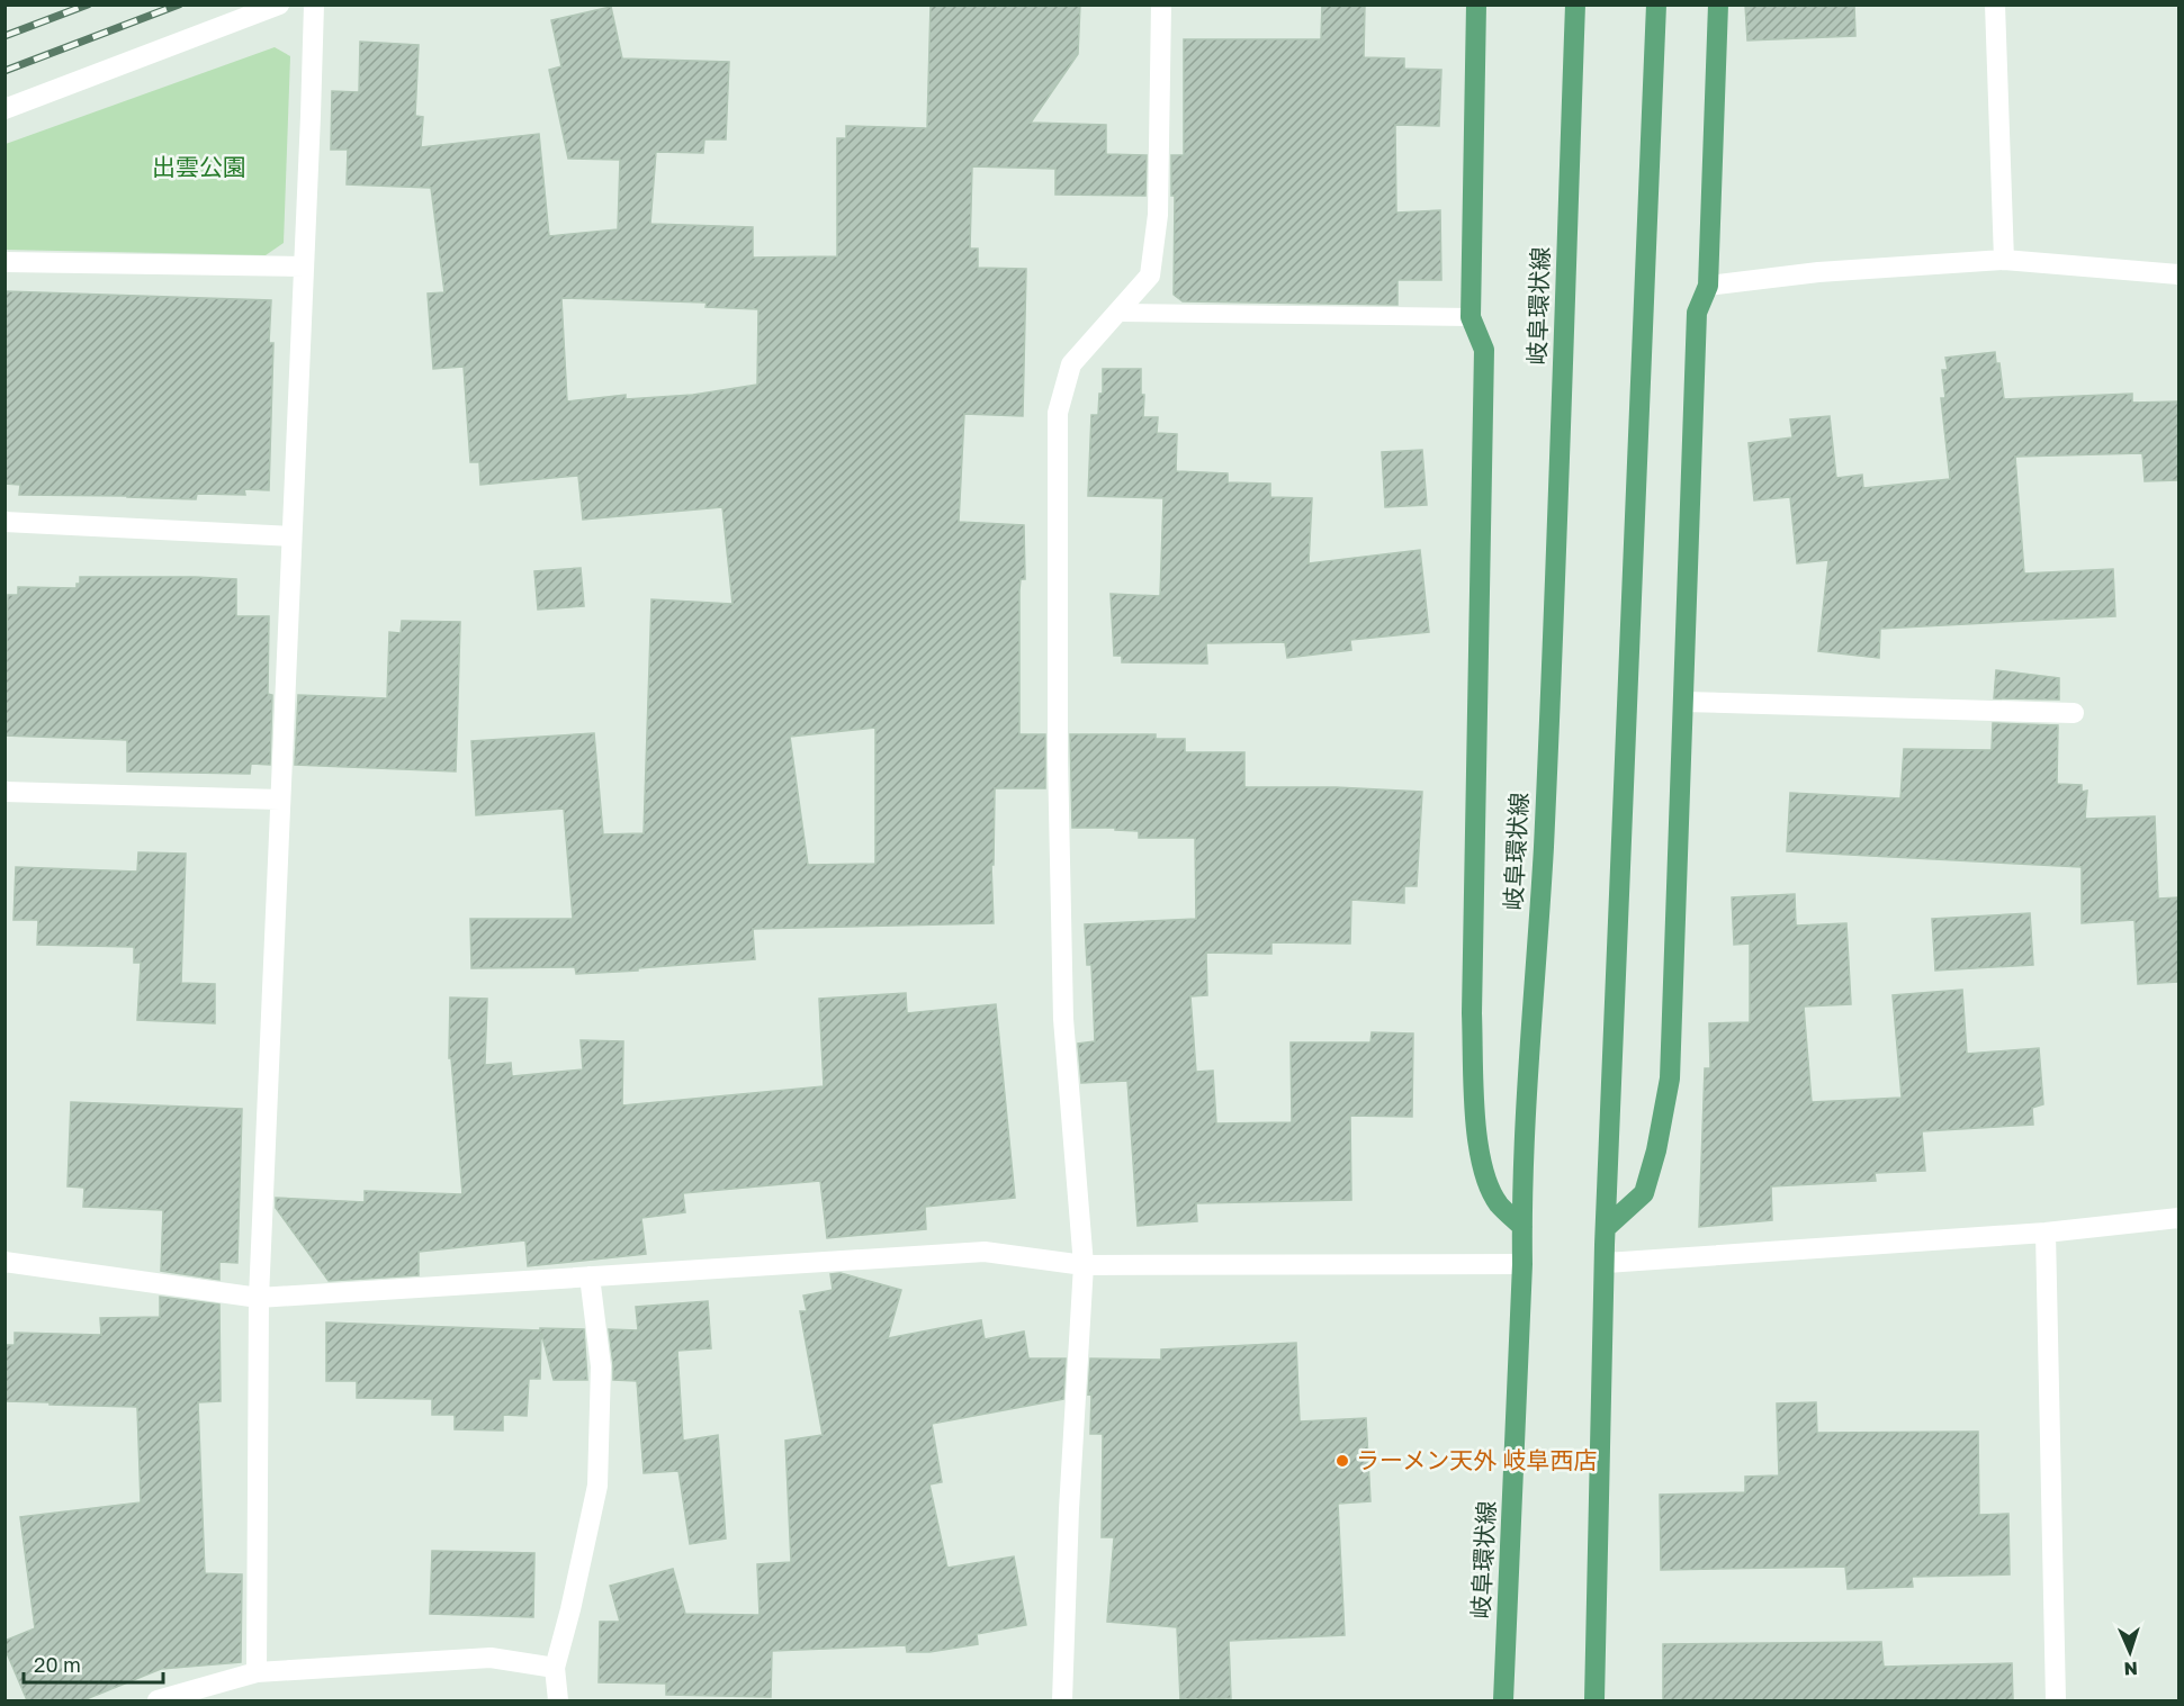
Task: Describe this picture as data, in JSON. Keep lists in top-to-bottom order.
{
  "streets": {
    "main road": ["岐阜環状線"]
  },
  "parks": ["出雲公園"],
  "places": ["ラーメン天外 岐阜西店"],
  "scale_bar": "20 m",
  "north": "bottom"
}
